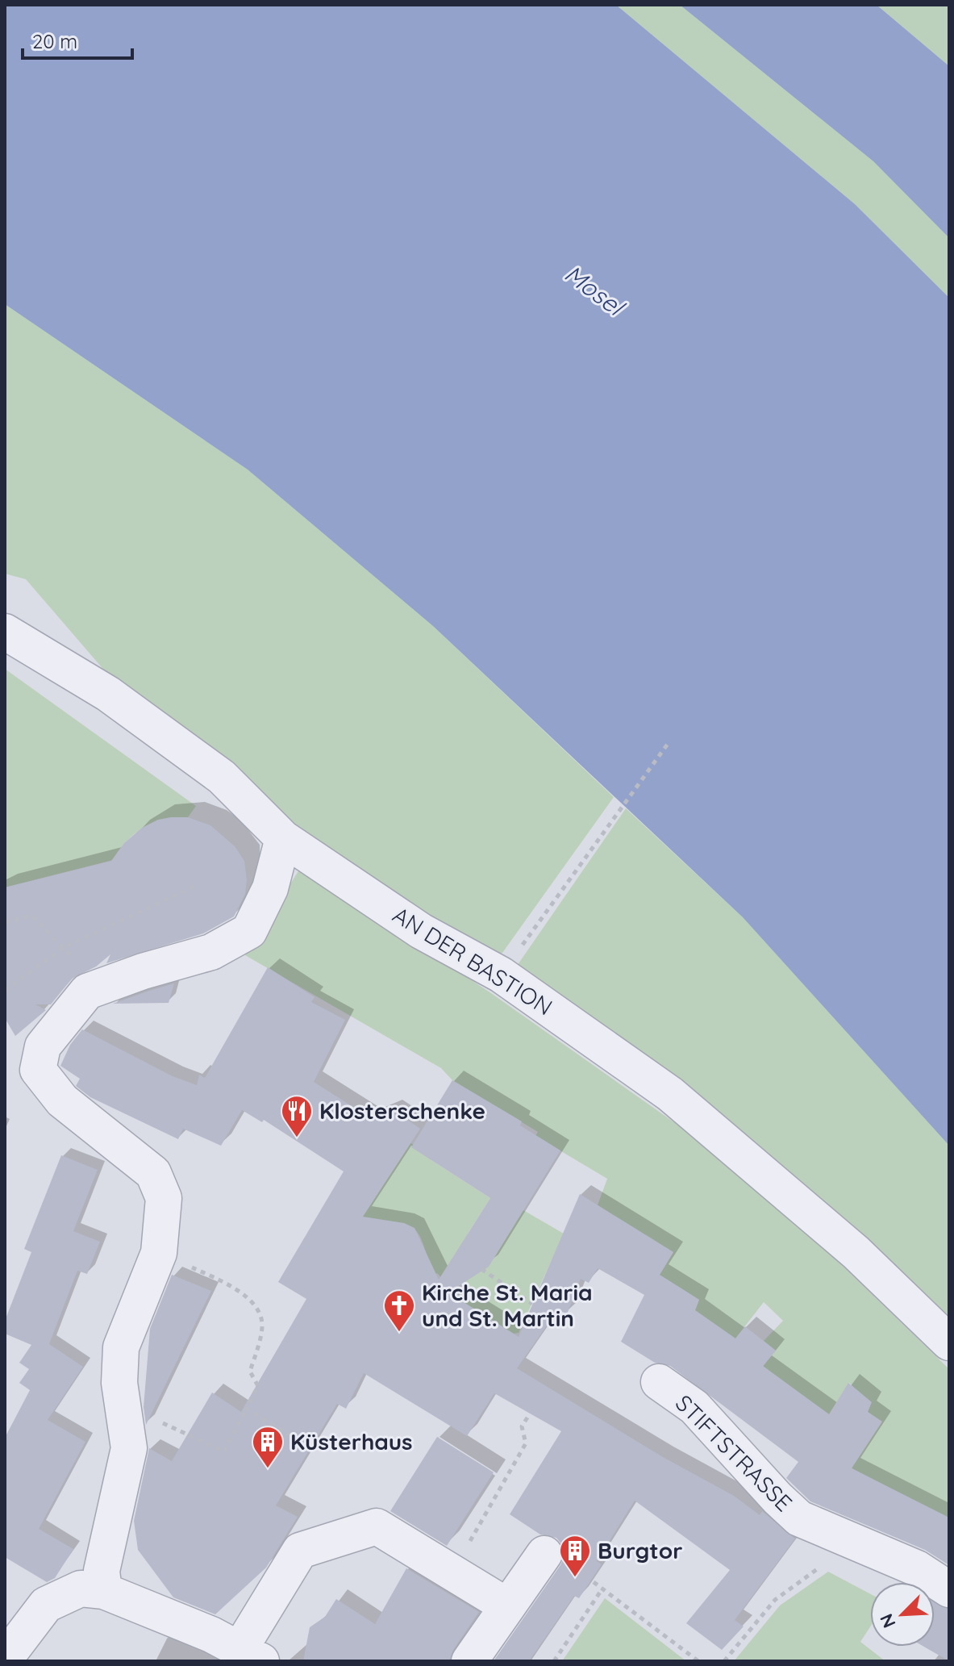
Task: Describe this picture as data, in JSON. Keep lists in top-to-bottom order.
{
  "streets": {
    "street": ["AN DER BASTION", "STIFTSTRASSE"]
  },
  "water": ["Mosel"],
  "places": {
    "restaurant": ["Klosterschenke"],
    "church": ["Kirche St. Maria und St. Martin"],
    "building": ["Küsterhaus", "Burgtor"]
  },
  "scale_bar": "20 m",
  "north": "bottom left"
}
